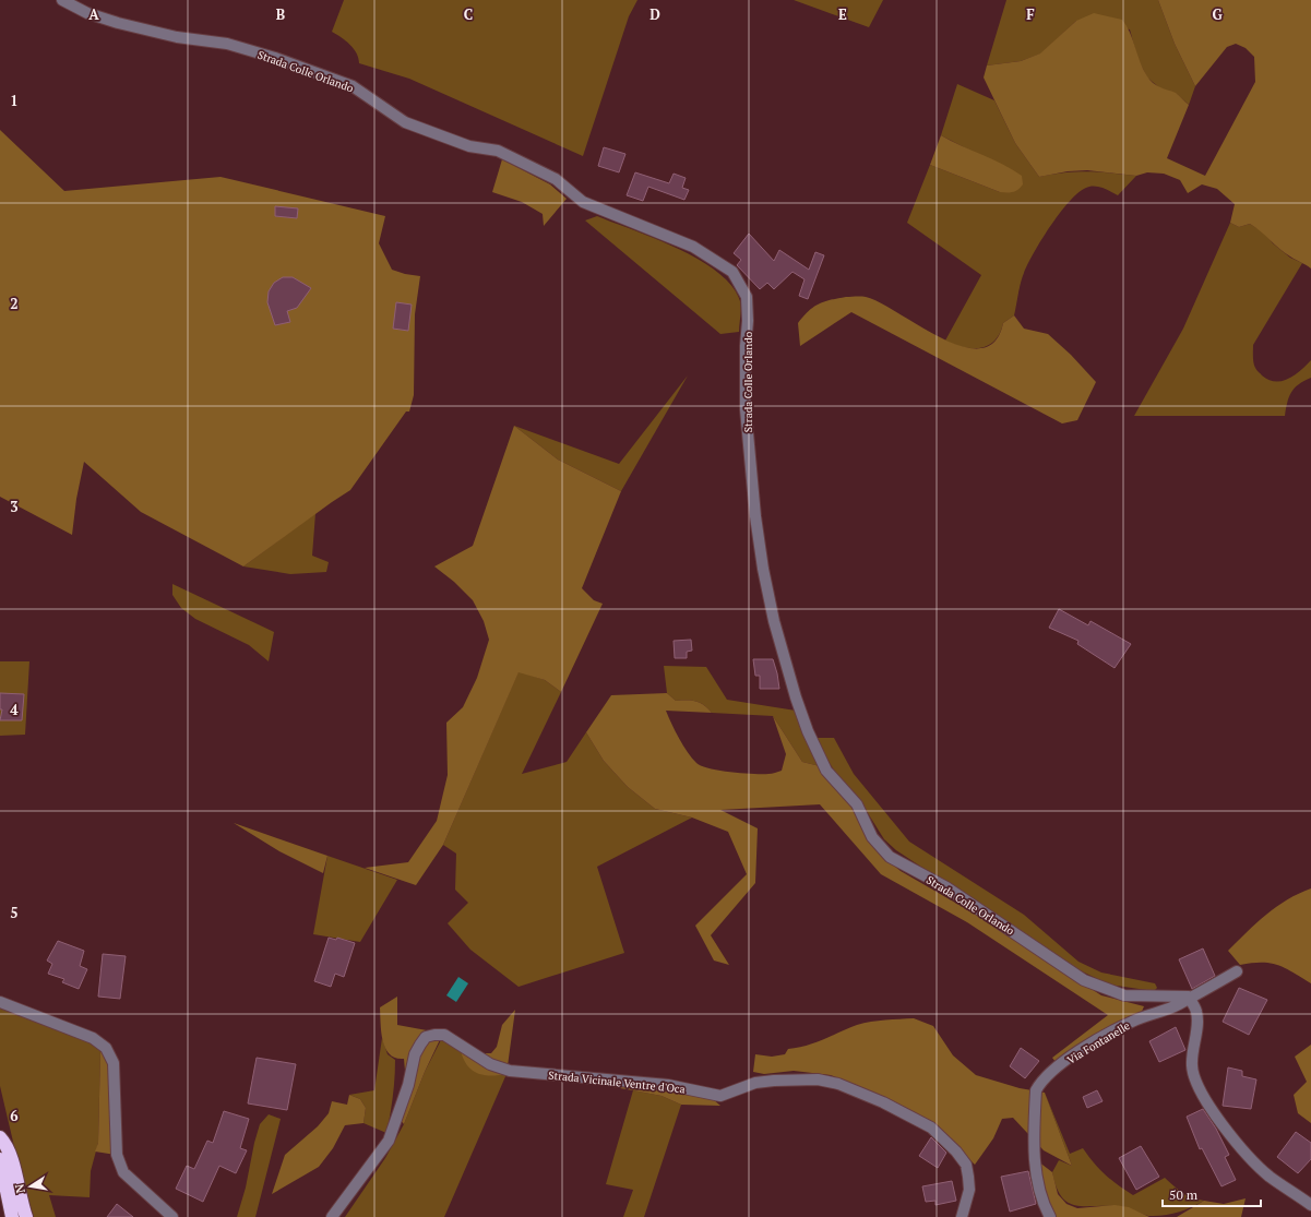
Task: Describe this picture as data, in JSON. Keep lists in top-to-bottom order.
{
  "streets": {
    "street": ["Strada Colle Orlando", "Via Fontanelle", "Strada Vicinale Ventre d'Oca"]
  },
  "crossings": [
    ["Strada Colle Orlando", "Via Fontanelle"]
  ],
  "scale_bar": "50 m",
  "north": "left",
  "grid": {
    "columns": [
      "A",
      "B",
      "C",
      "D",
      "E",
      "F",
      "G"
    ],
    "rows": [
      "1",
      "2",
      "3",
      "4",
      "5",
      "6"
    ]
  }
}
